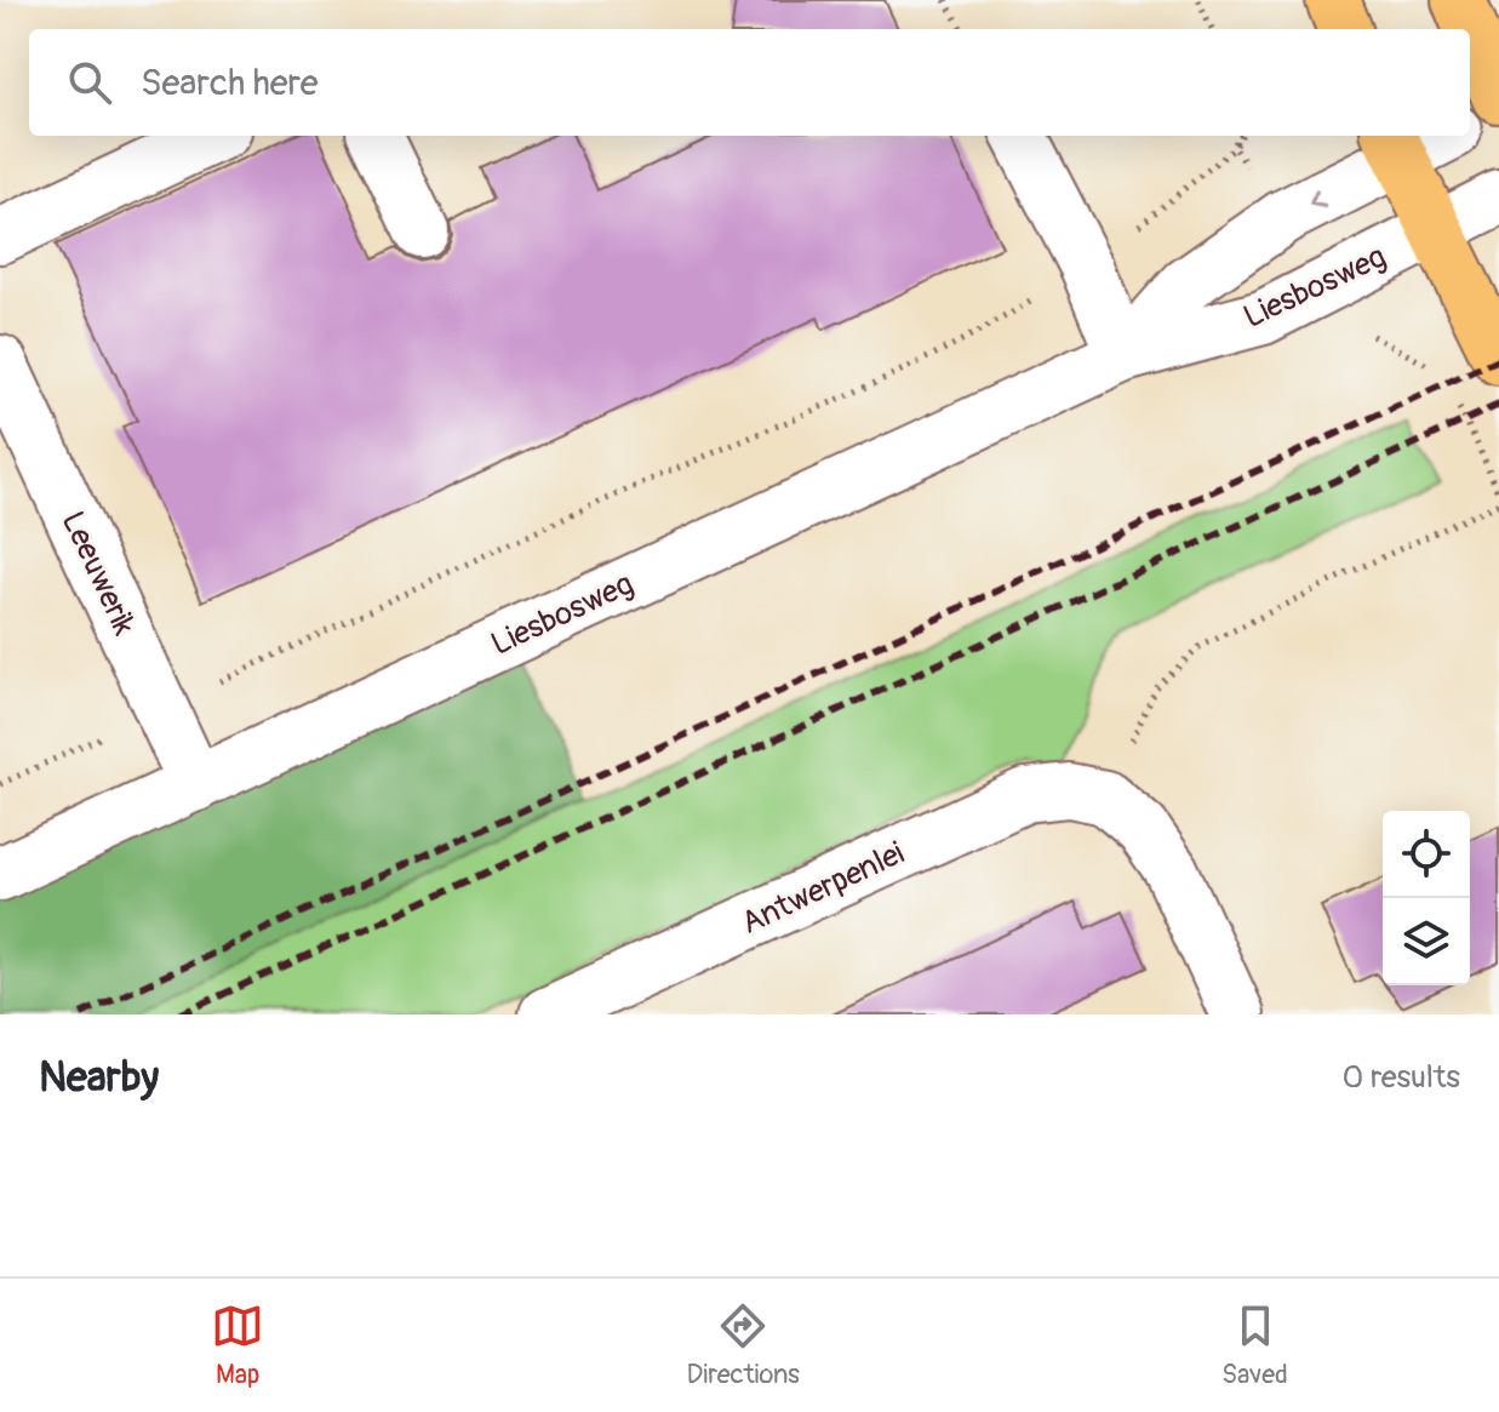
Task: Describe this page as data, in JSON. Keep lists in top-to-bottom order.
{
  "streets": {
    "street": ["Liesbosweg", "Leeuwerik", "Antwerpenlei"]
  },
  "crossings": [
    ["Liesbosweg", "Leeuwerik"]
  ],
  "page": {
    "search": "Search here",
    "heading": ["Nearby", "0 results"],
    "nav": ["Map", "Directions", "Saved"]
  }
}
